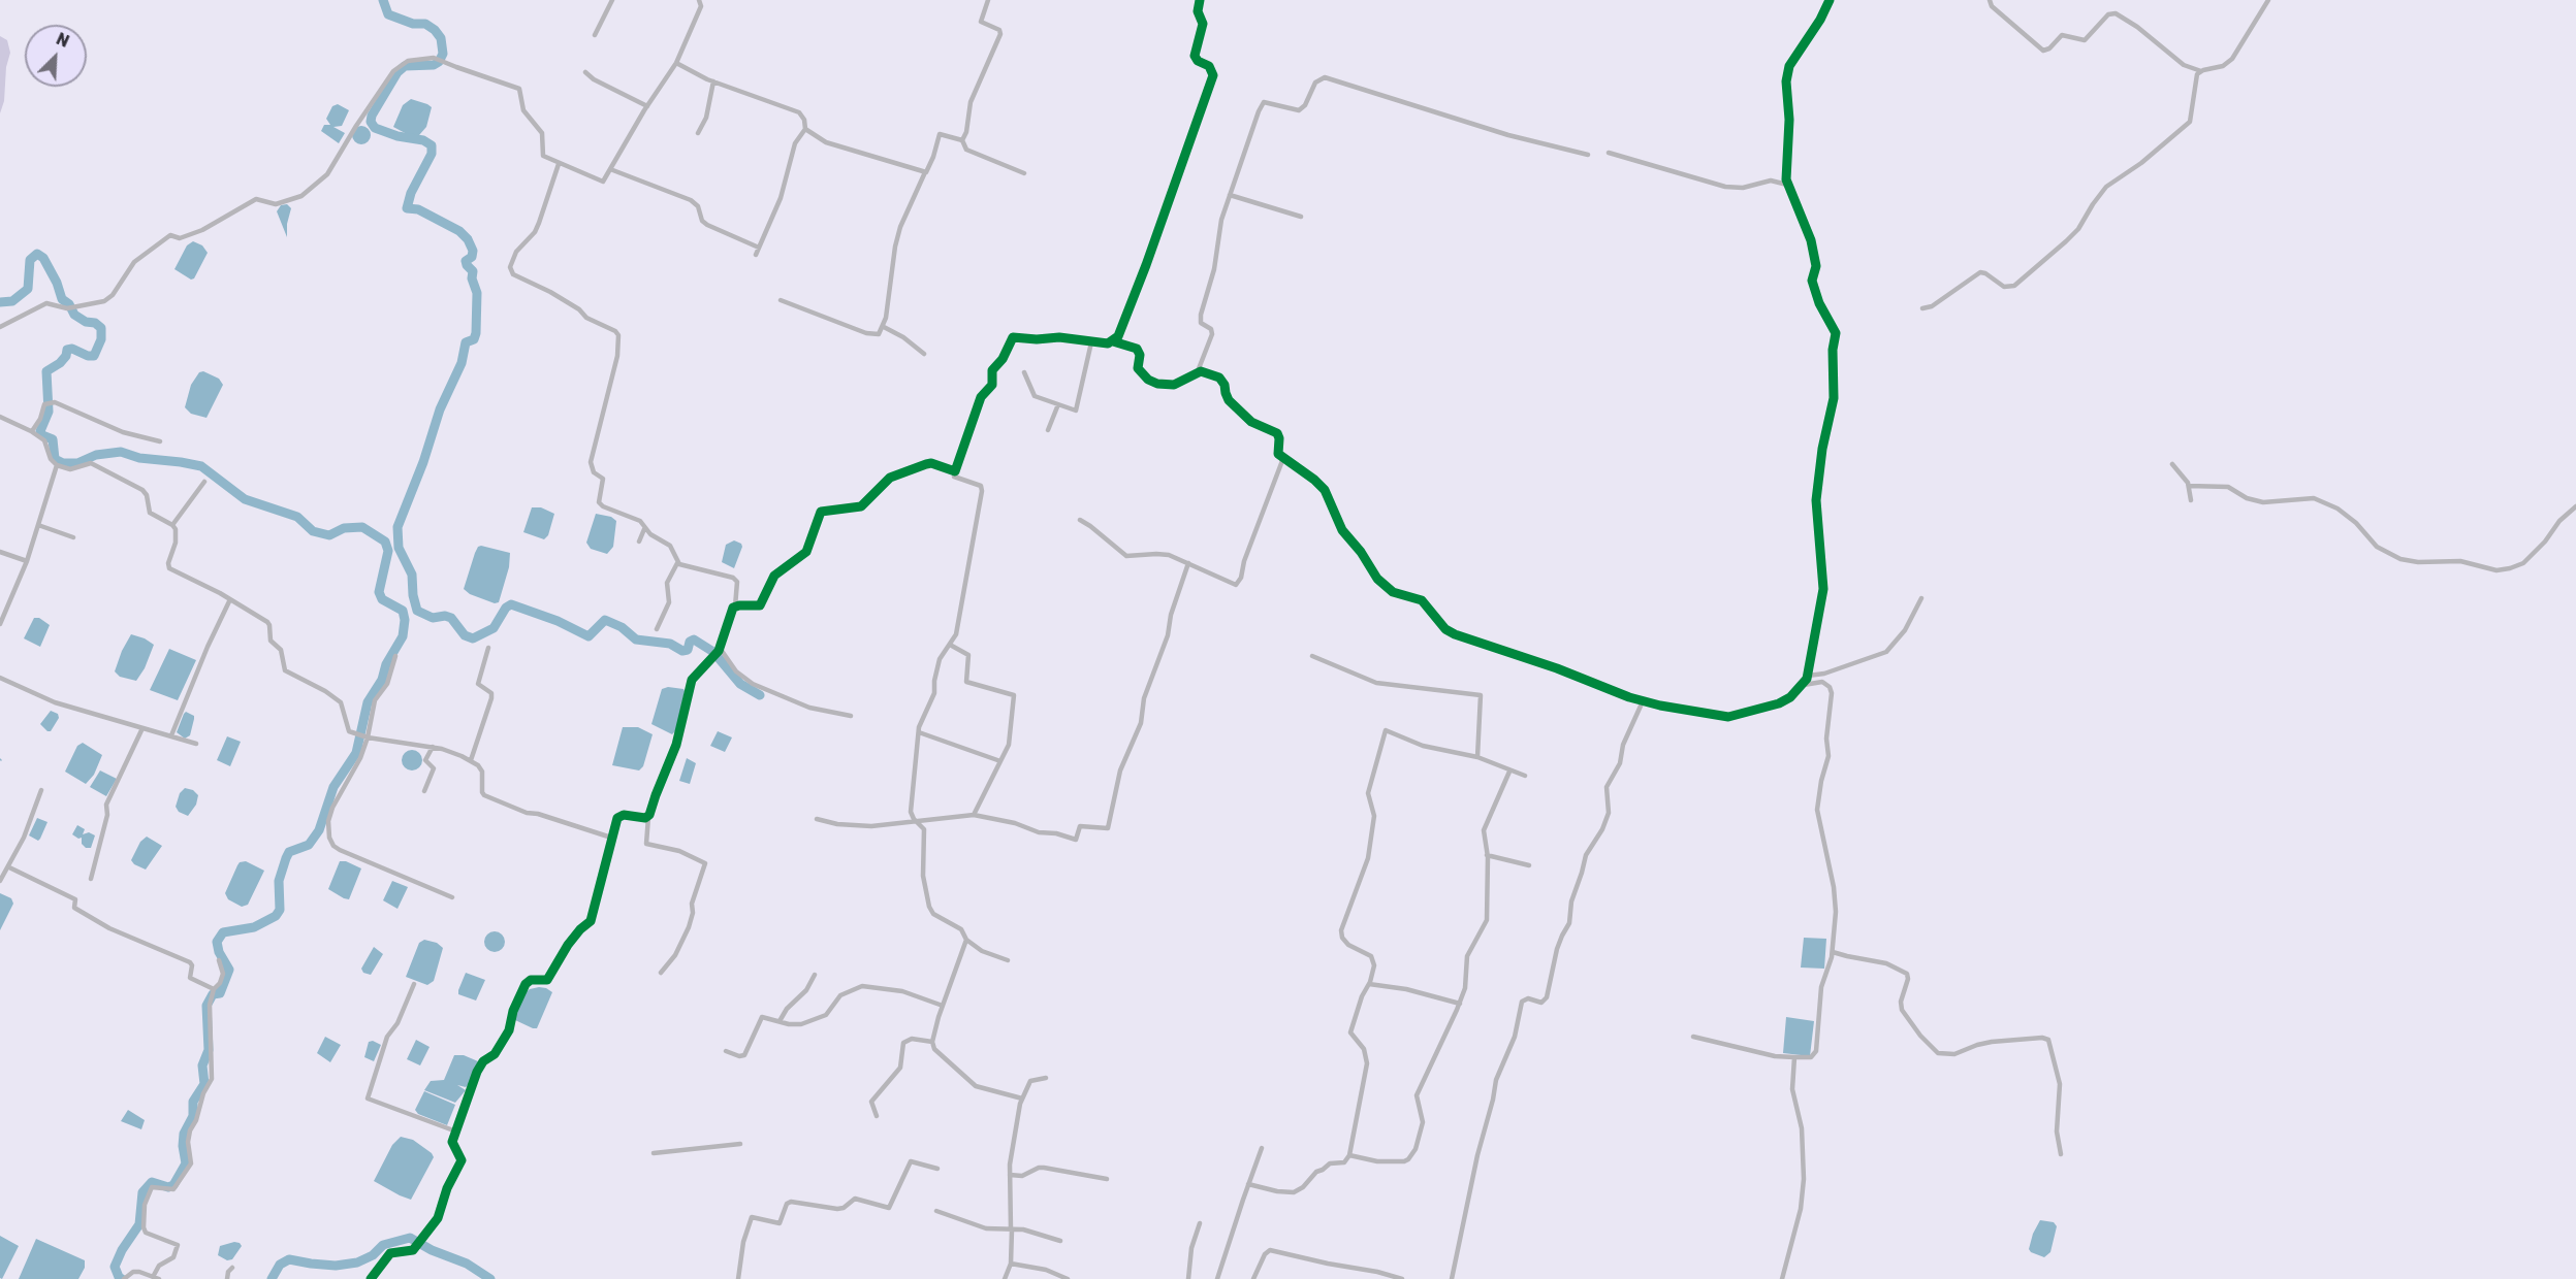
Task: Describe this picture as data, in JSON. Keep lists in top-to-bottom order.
{
  "north": "top right"
}
